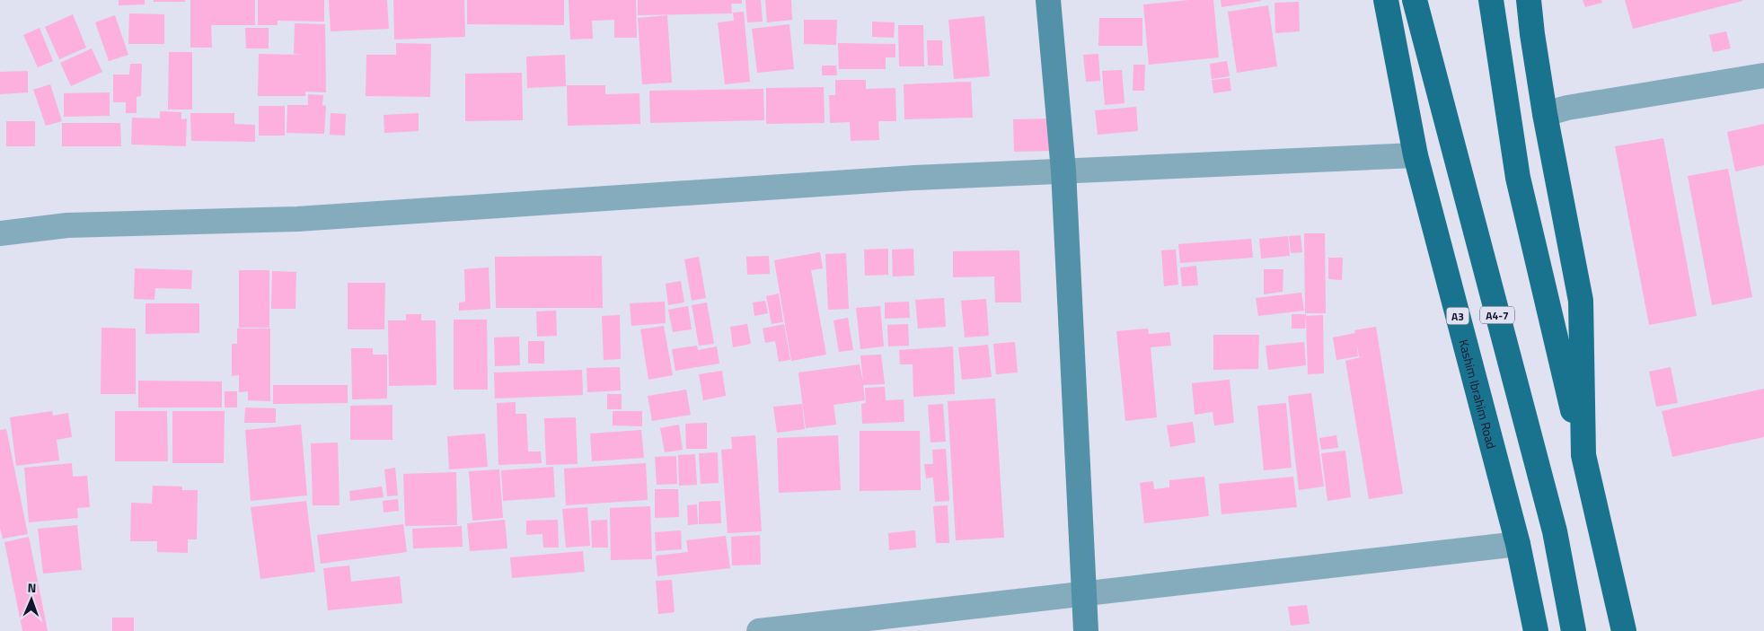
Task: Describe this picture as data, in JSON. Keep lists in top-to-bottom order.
{
  "streets": {
    "highway": ["A4-7", "A3", "Kashim Ibrahim Road"]
  },
  "north": "top"
}
